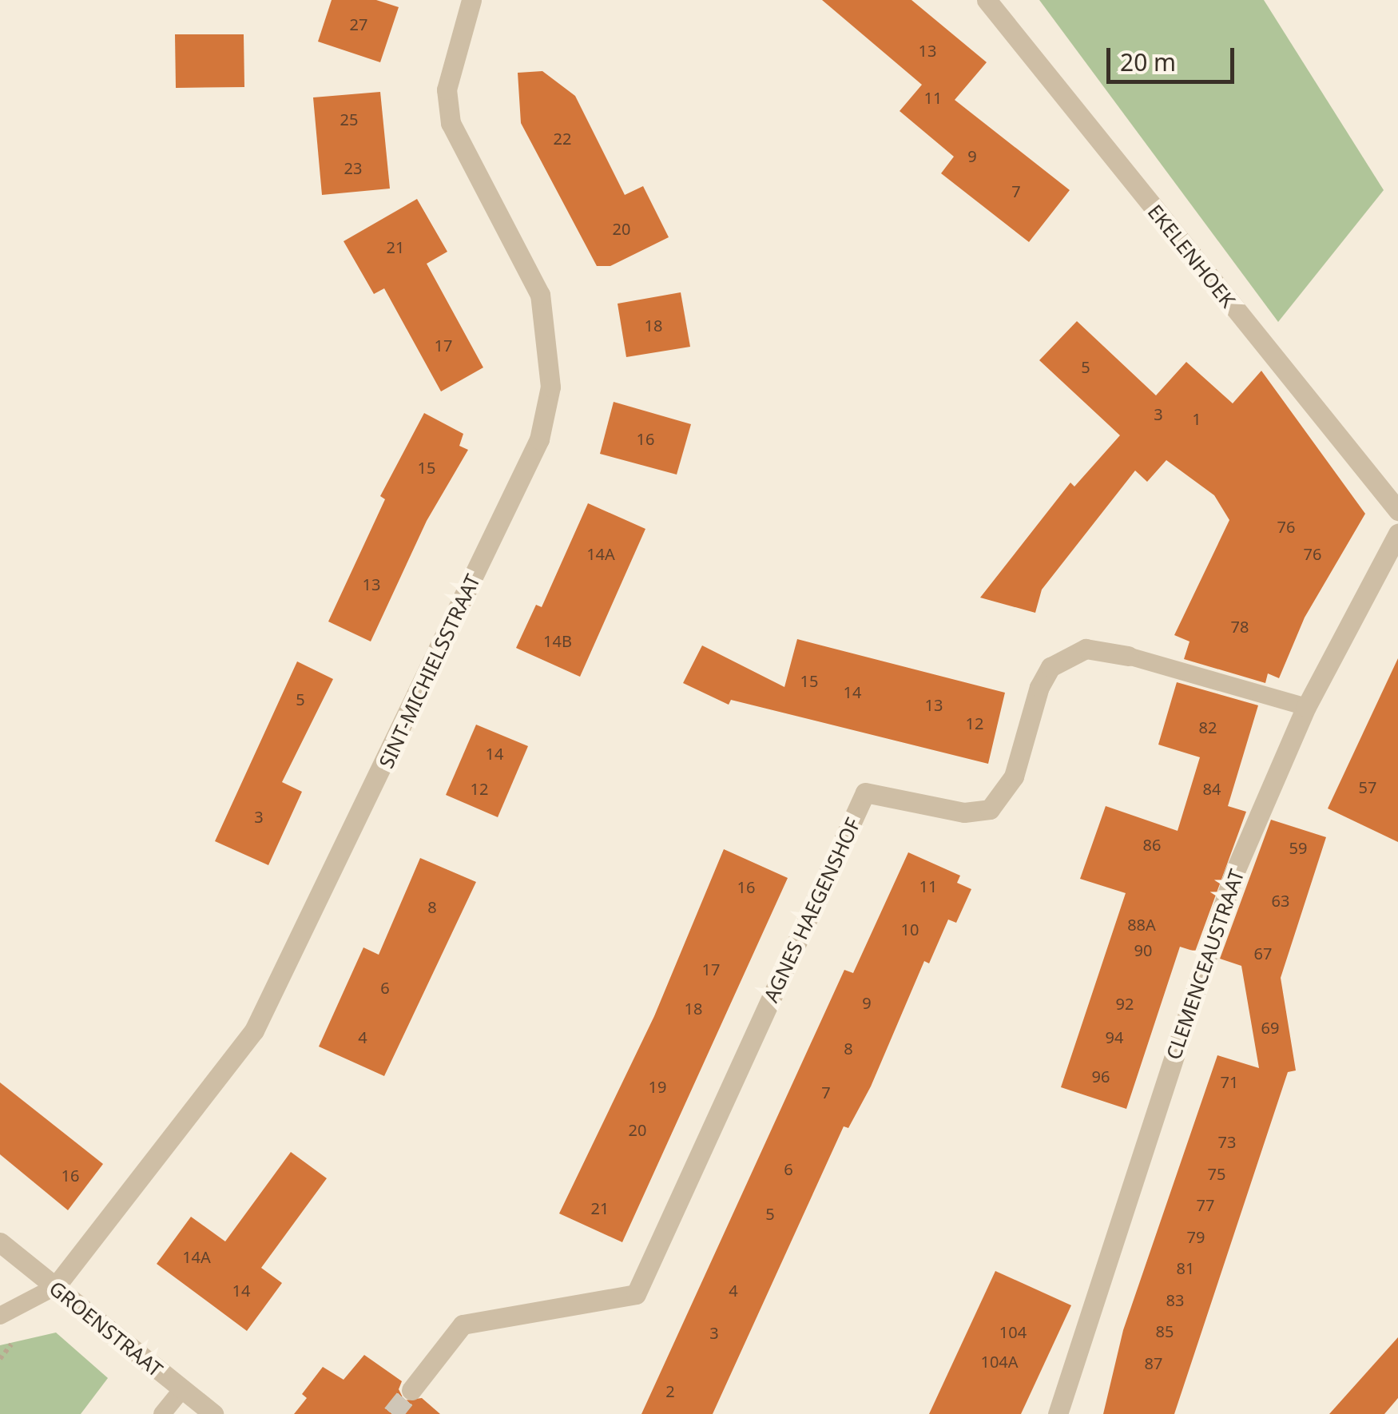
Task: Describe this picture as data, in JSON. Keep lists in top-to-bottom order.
{
  "streets": {
    "street": [
      "EKELENHOEK",
      "SINT-MICHIELSSTRAAT",
      "AGNES HAEGENSHOF",
      "CLEMENCEAUSTRAAT",
      "GROENSTRAAT"
    ]
  },
  "crossings": [
    ["SINT-MICHIELSSTRAAT", "GROENSTRAAT"],
    ["AGNES HAEGENSHOF", "CLEMENCEAUSTRAAT"]
  ],
  "house_numbers": [
    "27",
    "13",
    "11",
    "25",
    "22",
    "9",
    "23",
    "7",
    "20",
    "21",
    "18",
    "17",
    "5",
    "3",
    "1",
    "16",
    "15",
    "76",
    "14A",
    "76",
    "13",
    "78",
    "14B",
    "15",
    "14",
    "5",
    "13",
    "12",
    "82",
    "14",
    "57",
    "12",
    "84",
    "3",
    "86",
    "59",
    "11",
    "16",
    "63",
    "8",
    "88A",
    "10",
    "90",
    "67",
    "17",
    "6",
    "9",
    "92",
    "18",
    "69",
    "4",
    "94",
    "8",
    "96",
    "71",
    "19",
    "7",
    "20",
    "73",
    "6",
    "75",
    "16",
    "77",
    "21",
    "5",
    "79",
    "14A",
    "81",
    "14",
    "4",
    "83",
    "85",
    "104",
    "3",
    "104A",
    "87",
    "2"
  ],
  "scale_bar": "20 m"
}
